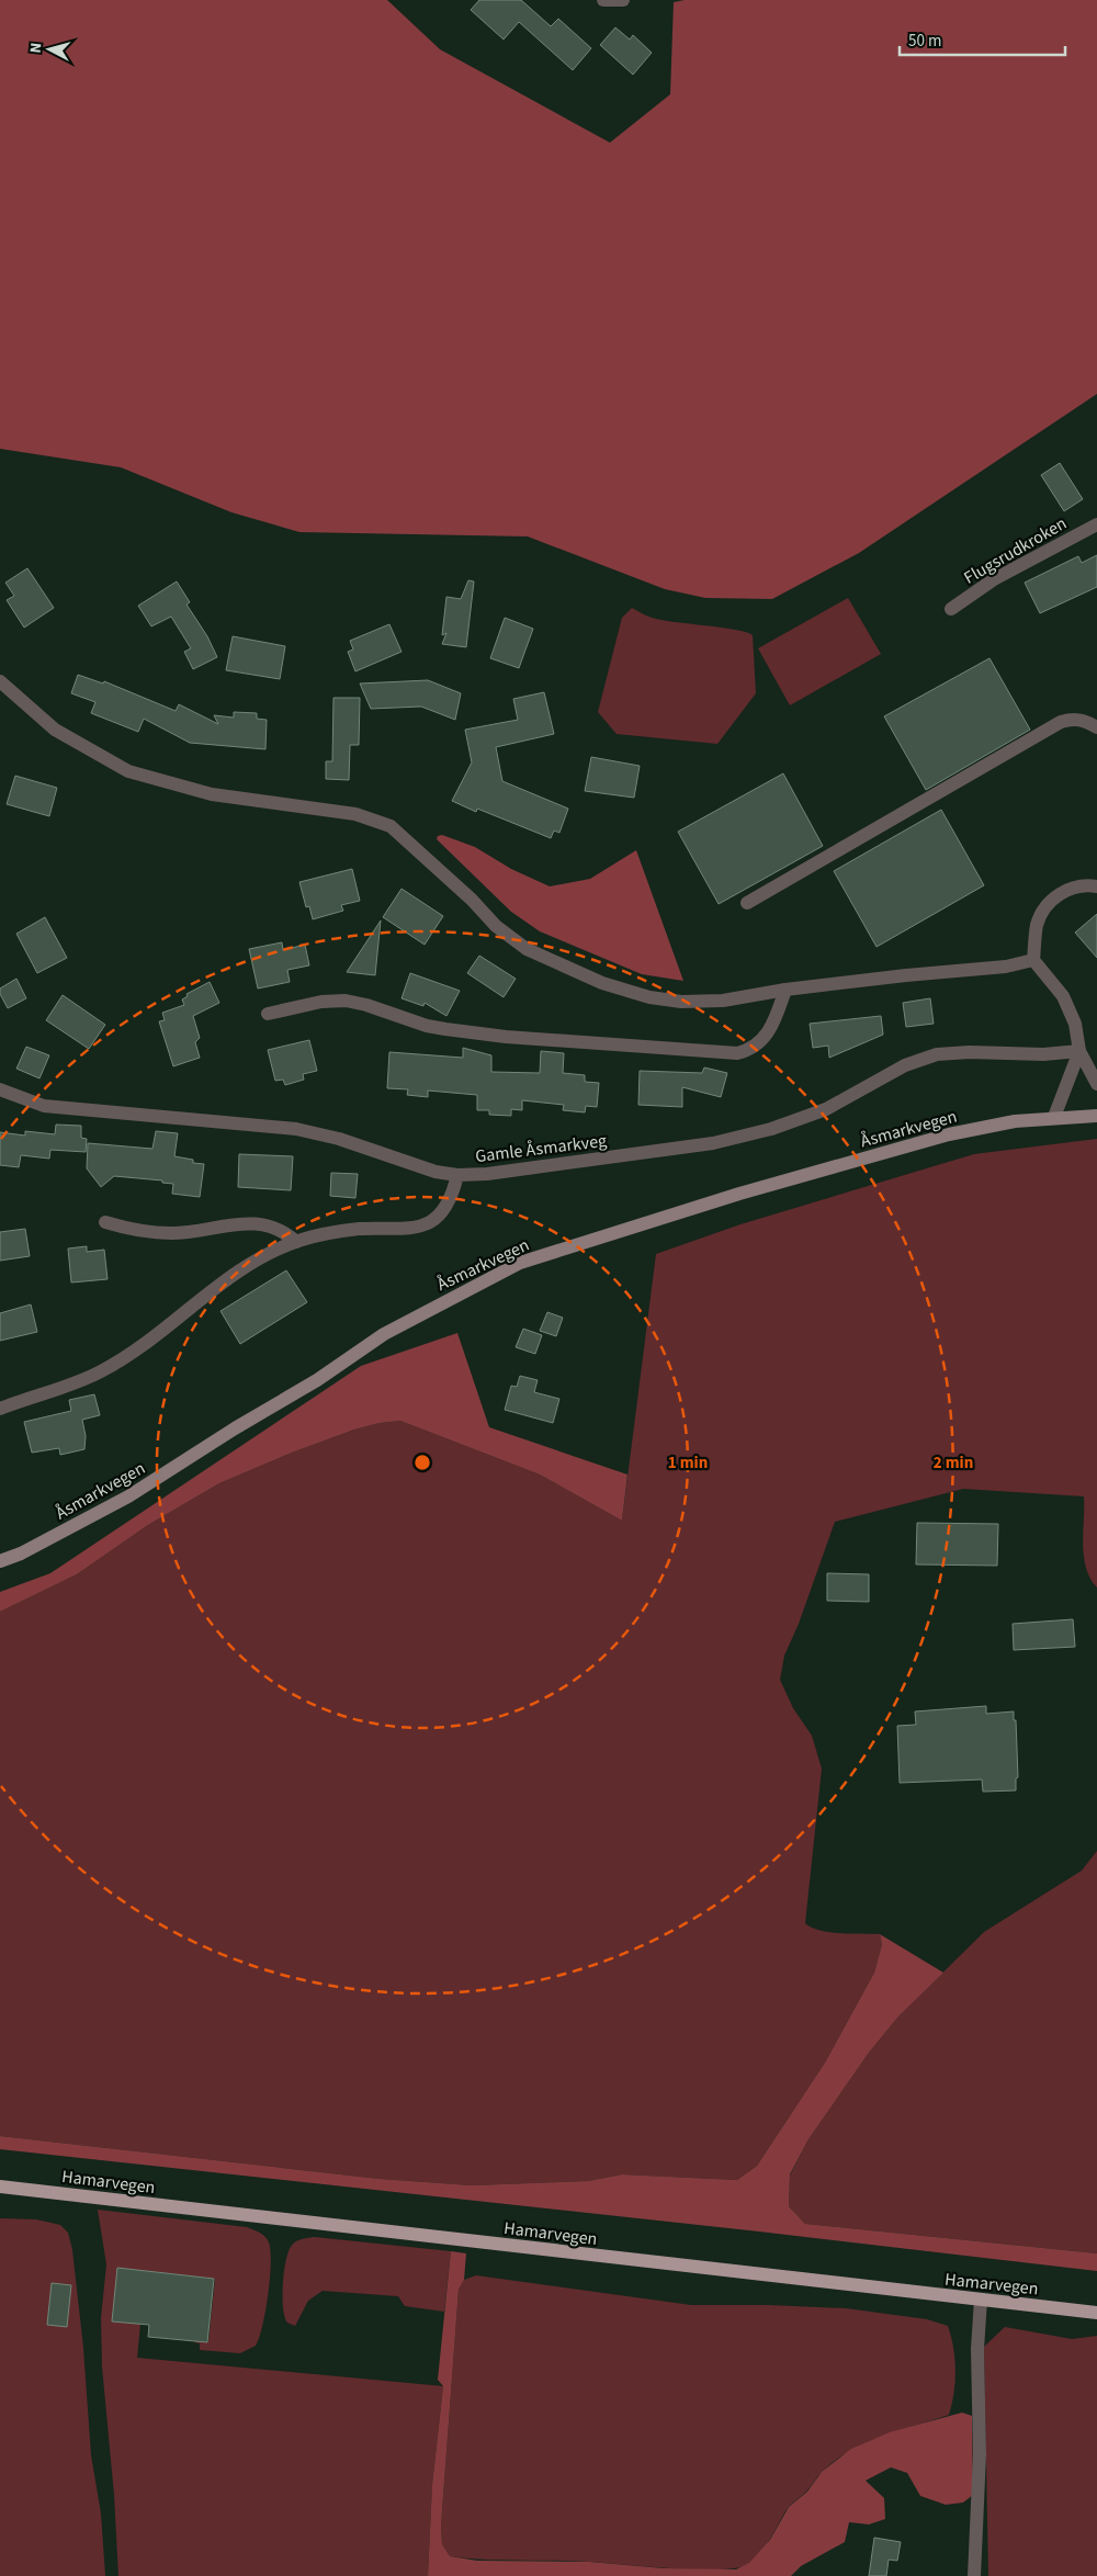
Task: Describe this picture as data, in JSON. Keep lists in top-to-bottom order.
{
  "streets": {
    "main road": ["Åsmarkvegen", "Hamarvegen"],
    "street": ["Flugsrudkroken", "Gamle Åsmarkveg"]
  },
  "scale_bar": "50 m",
  "north": "left",
  "rings": ["1 min", "2 min"]
}
